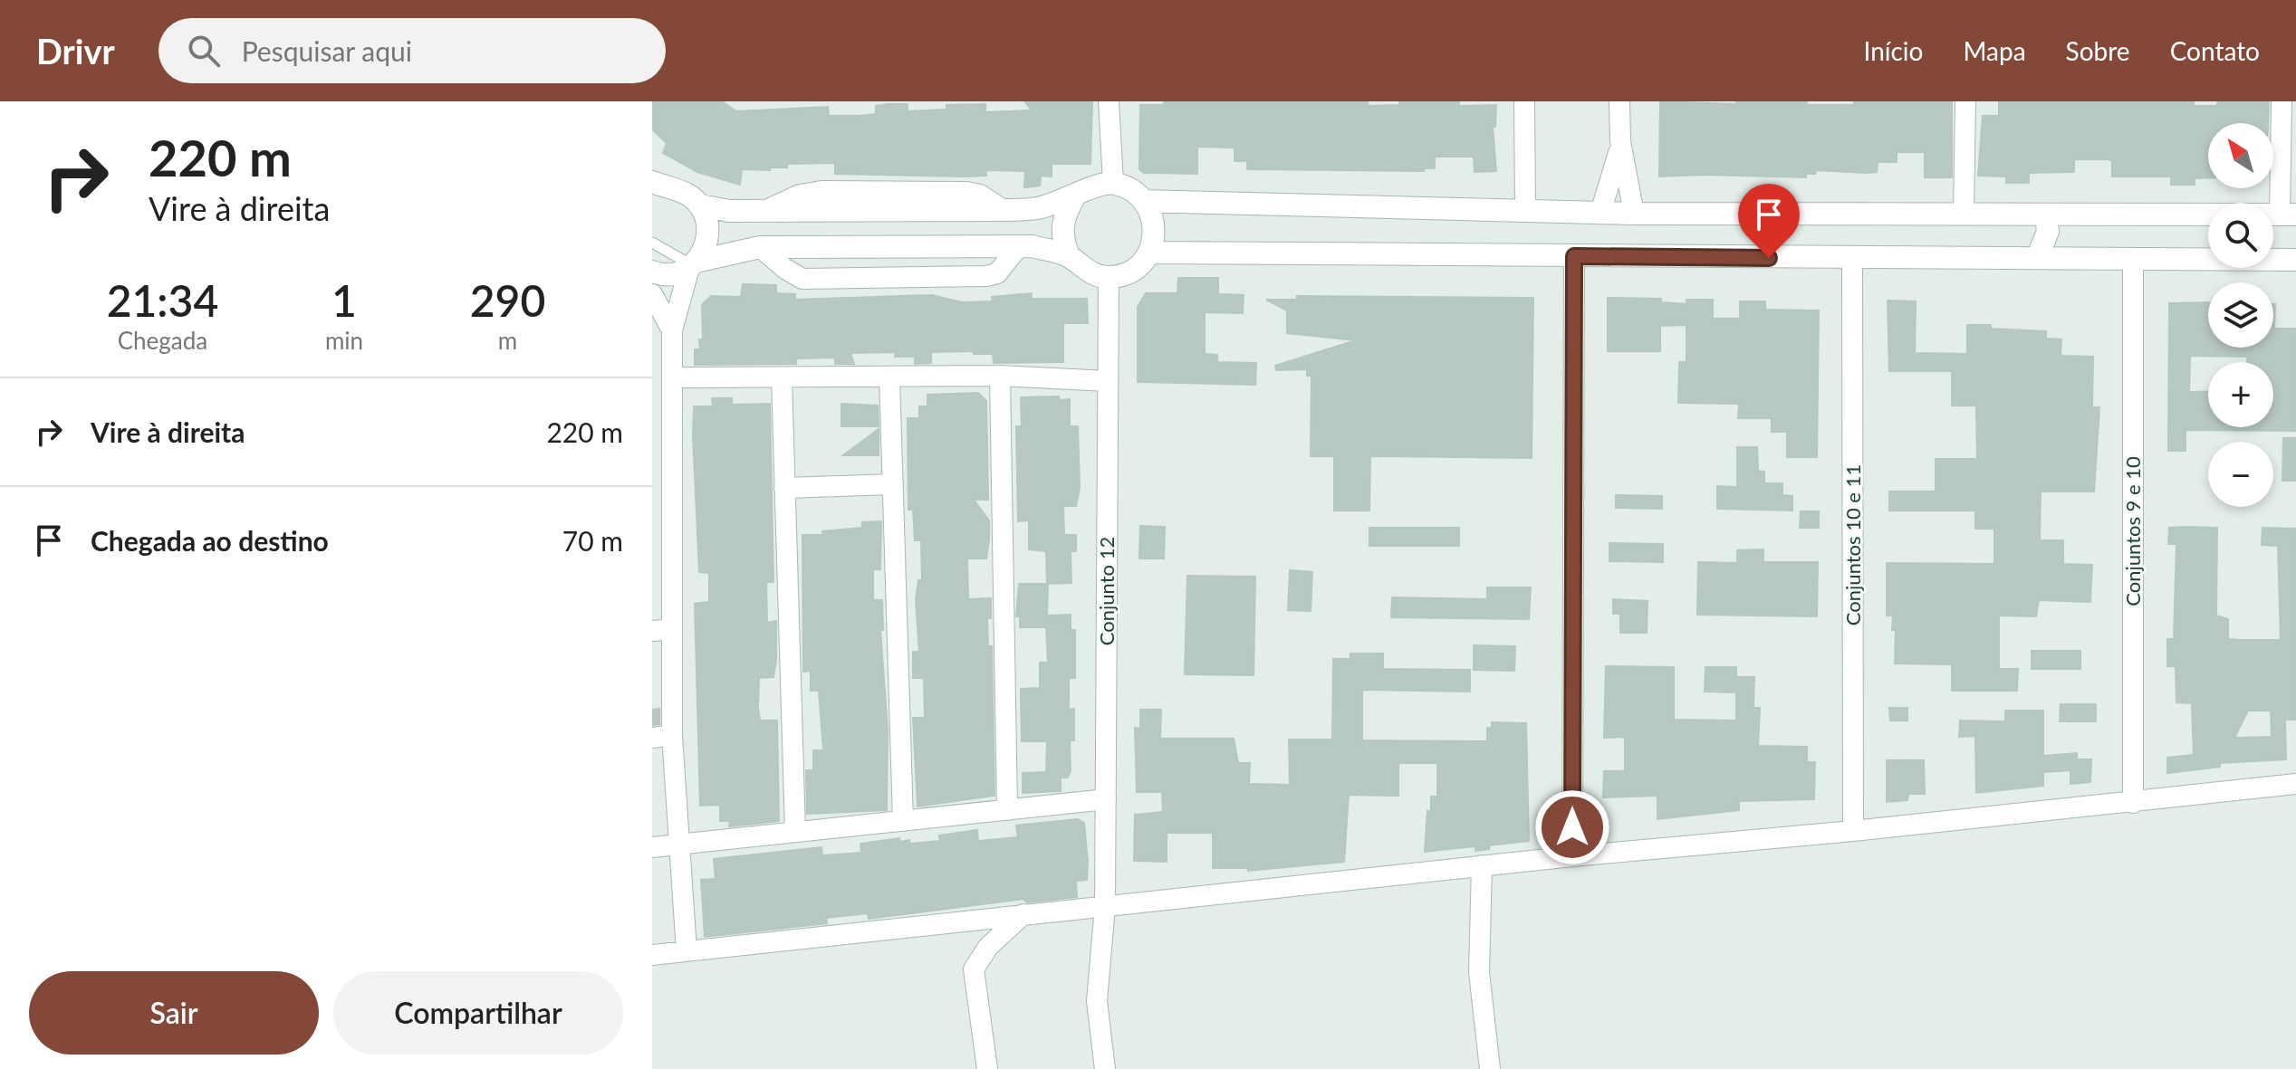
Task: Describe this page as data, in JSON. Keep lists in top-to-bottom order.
{
  "streets": {
    "street": ["Conjuntos 9 e 10", "Conjuntos 10 e 11", "Conjunto 12"]
  },
  "north": "top left",
  "page": {
    "header": "Drivr",
    "search": "Pesquisar aqui",
    "nav": [
      "Início",
      "Mapa",
      "Sobre",
      "Contato"
    ],
    "turn": ["220 m", "Vire à direita"],
    "map_buttons": ["+", "−"],
    "eta": [
      "21:34",
      "Chegada",
      "1",
      "min",
      "290",
      "m"
    ],
    "list": [
      {
        "name": "Vire à direita",
        "value": "220 m"
      },
      {
        "name": "Chegada ao destino",
        "value": "70 m"
      }
    ],
    "buttons": ["Sair", "Compartilhar"]
  }
}
